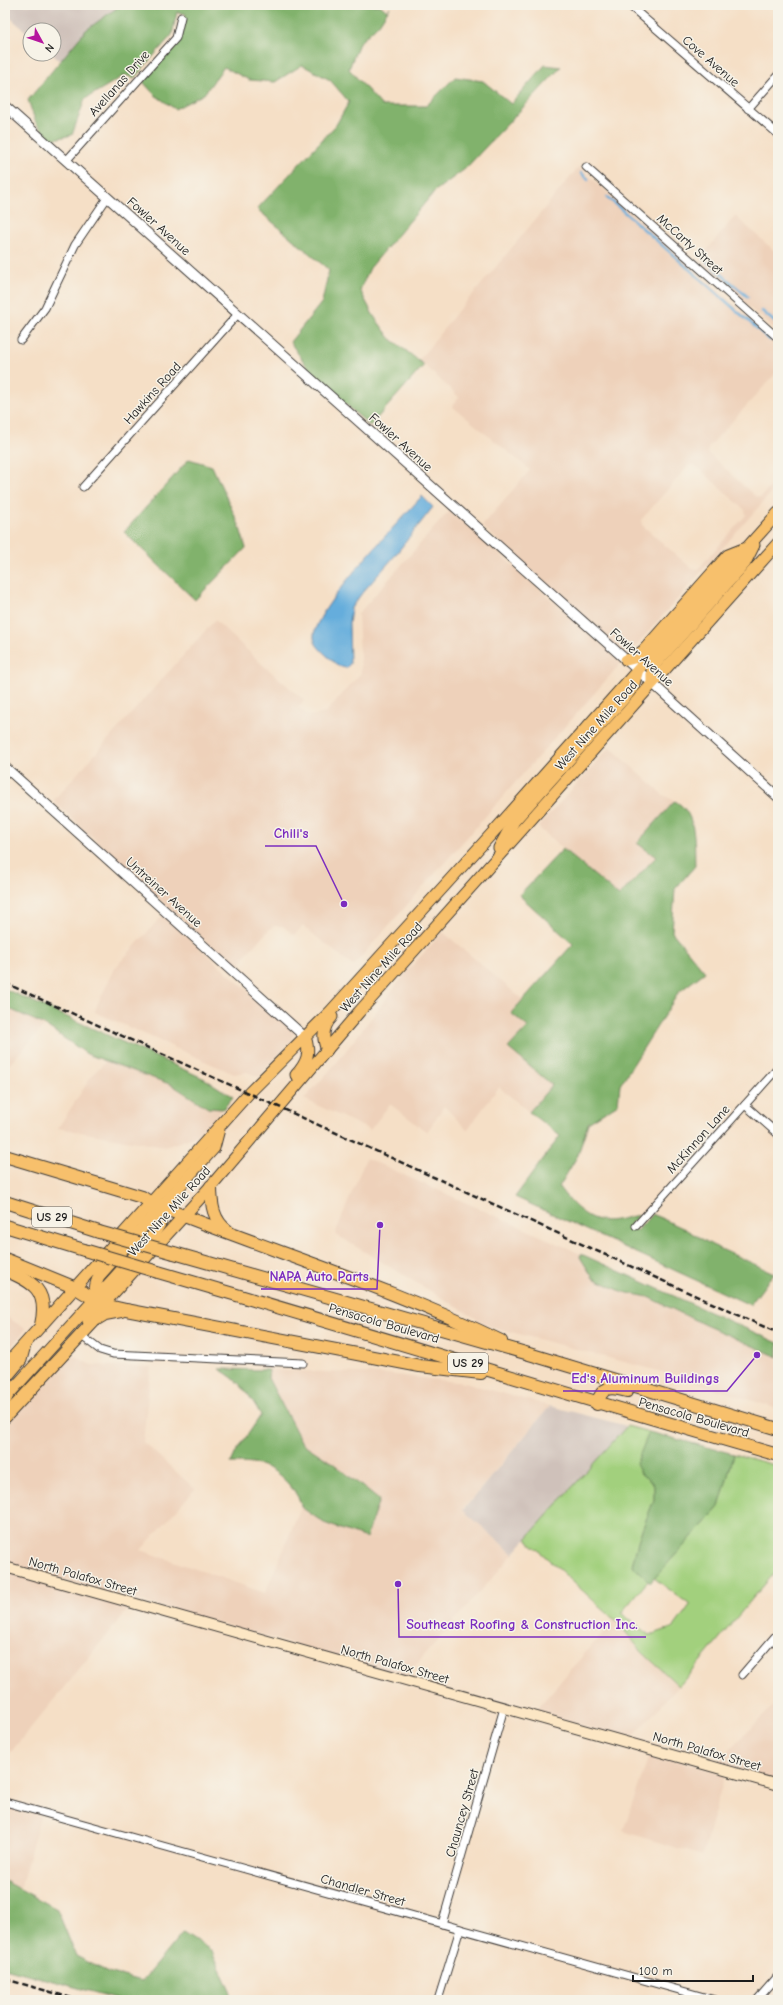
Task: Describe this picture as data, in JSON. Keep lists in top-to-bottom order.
{
  "streets": {
    "highway": ["US 29", "Pensacola Boulevard"],
    "main road": ["West Nine Mile Road", "North Palafox Street"],
    "street": [
      "Cove Avenue",
      "Avellanas Drive",
      "Fowler Avenue",
      "McCarty Street",
      "Hawkins Road",
      "Untreiner Avenue",
      "McKinnon Lane",
      "Chauncey Street",
      "Chandler Street"
    ]
  },
  "crossings": [
    ["Avellanas Drive", "Fowler Avenue"],
    ["Fowler Avenue", "Hawkins Road"],
    ["Fowler Avenue", "West Nine Mile Road"],
    ["West Nine Mile Road", "Untreiner Avenue"],
    ["North Palafox Street", "Chauncey Street"],
    ["Chauncey Street", "Chandler Street"]
  ],
  "places": [
    "Chili's",
    "NAPA Auto Parts",
    "Ed's Aluminum Buildings",
    "Southeast Roofing & Construction Inc."
  ],
  "scale_bar": "100 m",
  "north": "bottom right"
}
